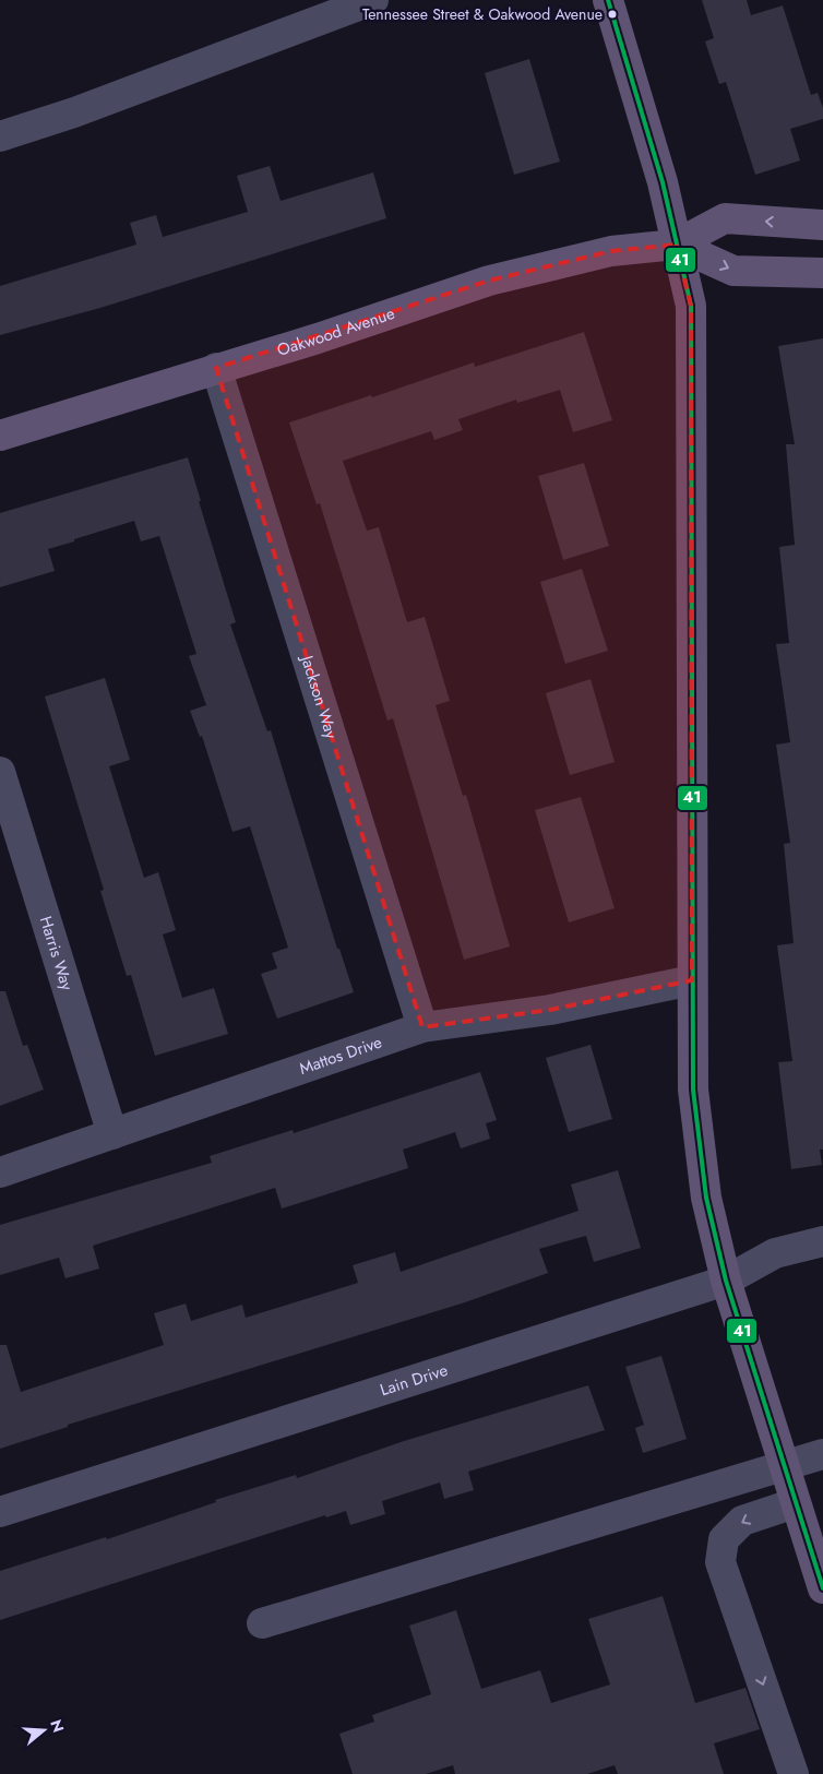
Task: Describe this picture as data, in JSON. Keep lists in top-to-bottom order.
{
  "streets": {
    "main road": ["Oakwood Avenue"],
    "street": [
      "Jackson Way",
      "Harris Way",
      "Mattos Drive",
      "Lain Drive"
    ]
  },
  "crossings": [
    ["Oakwood Avenue", "Jackson Way"],
    ["Jackson Way", "Mattos Drive"],
    ["Harris Way", "Mattos Drive"]
  ],
  "places": ["Tennessee Street & Oakwood Avenue"],
  "lines": ["transit line 41"],
  "north": "right"
}
